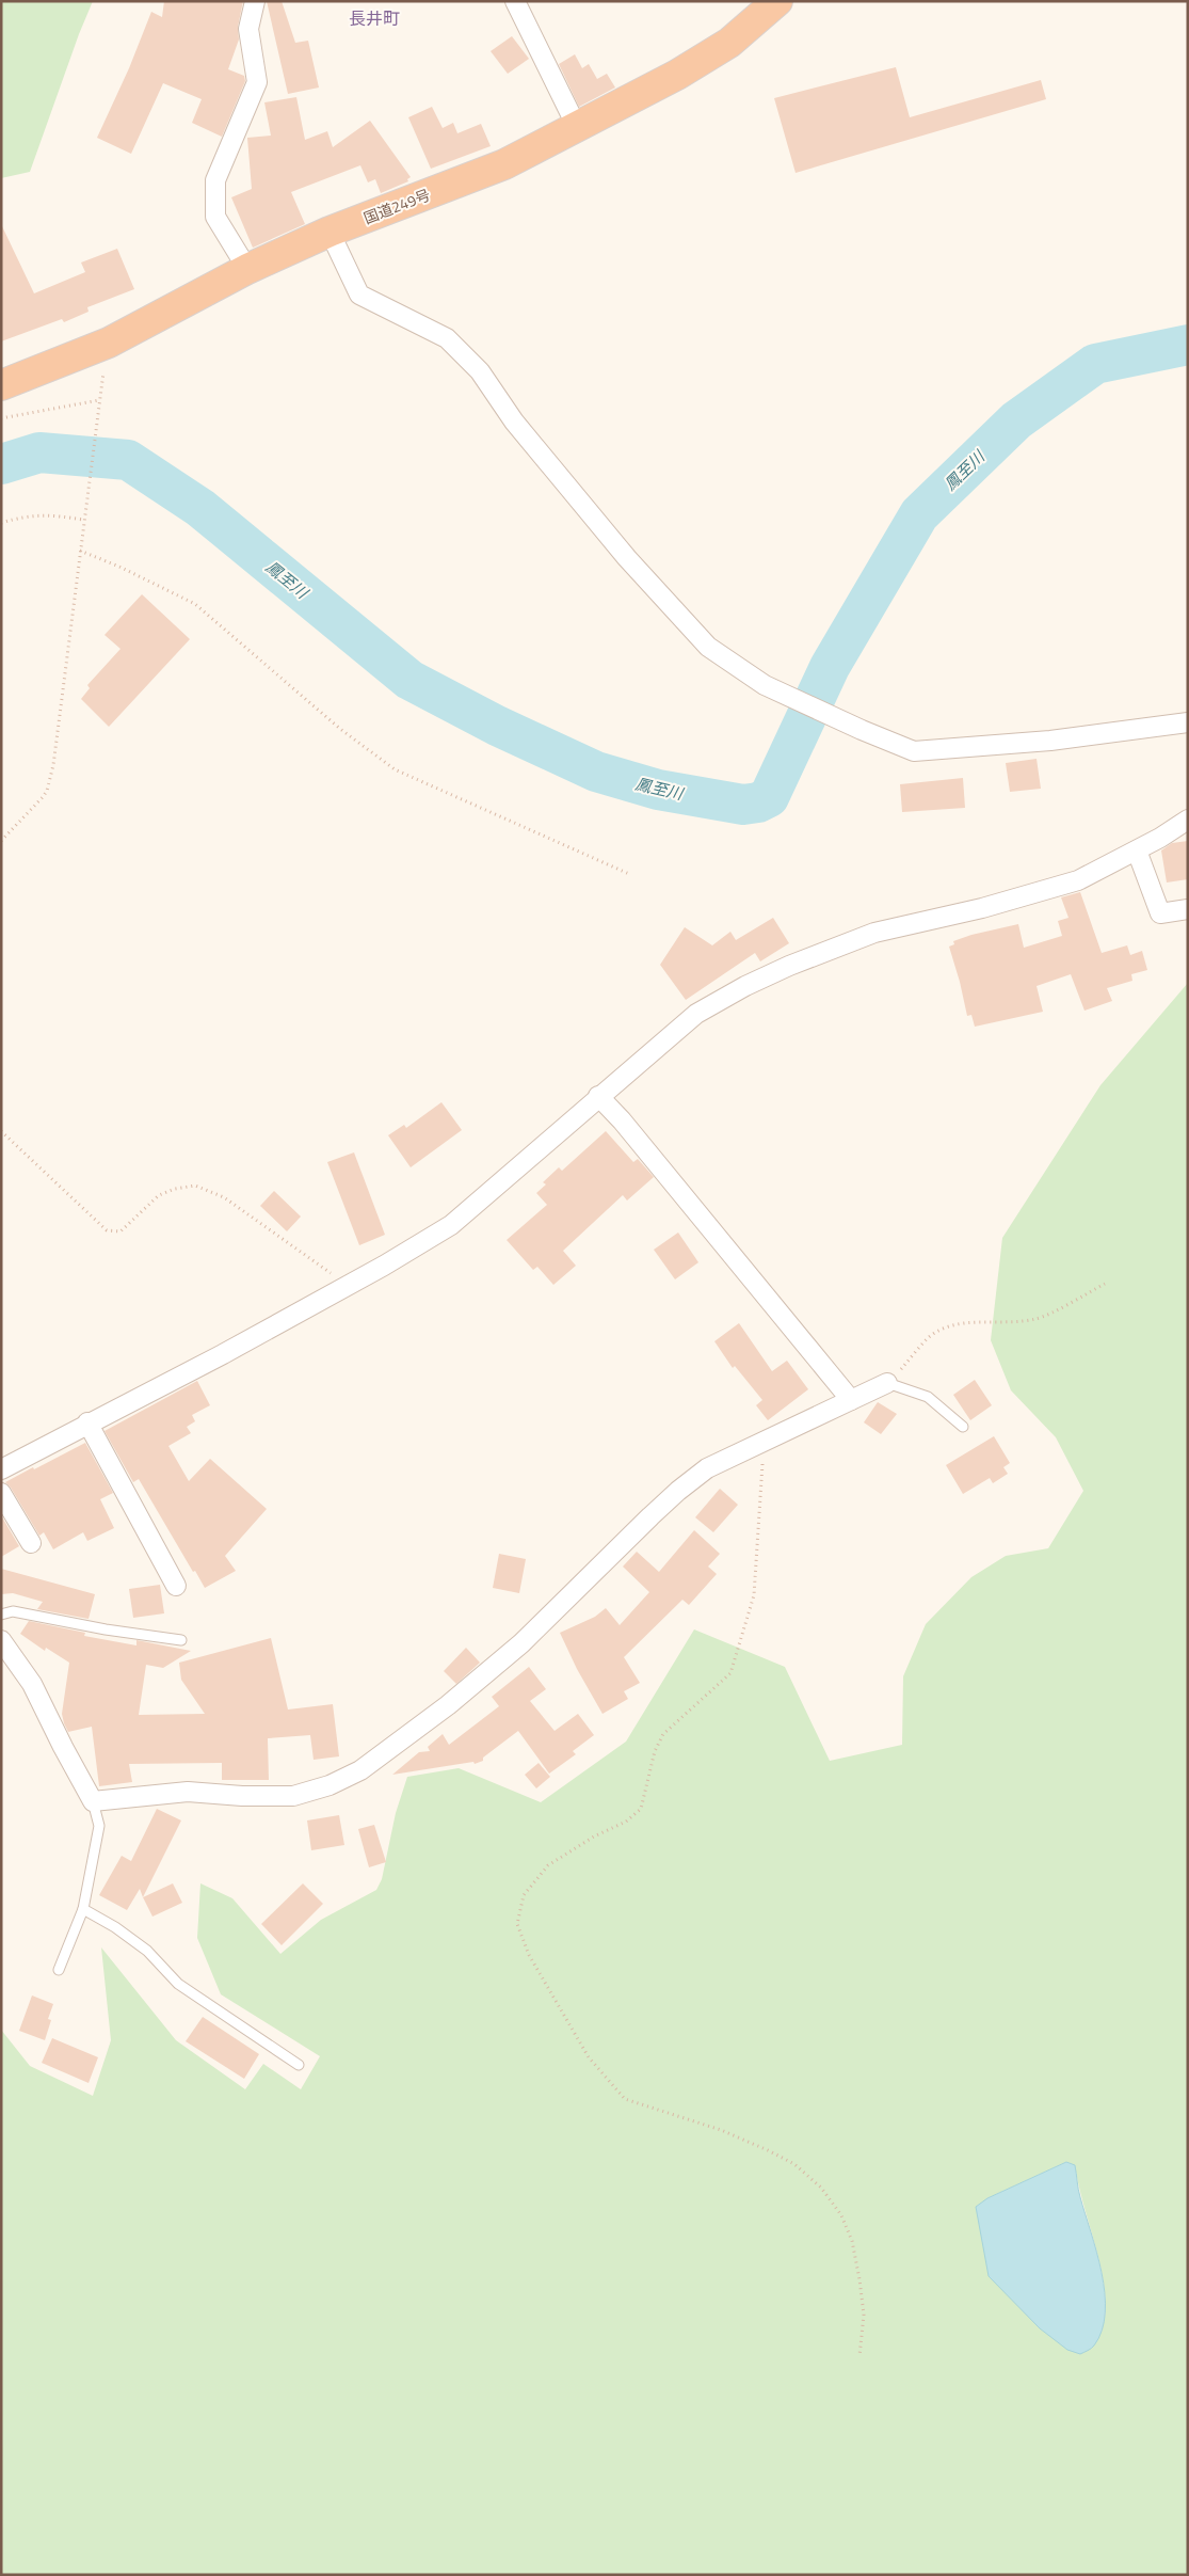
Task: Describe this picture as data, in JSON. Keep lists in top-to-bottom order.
{
  "streets": {
    "highway": ["国道249号"]
  },
  "districts": ["長井町"],
  "water": ["鳳至川"]
}
